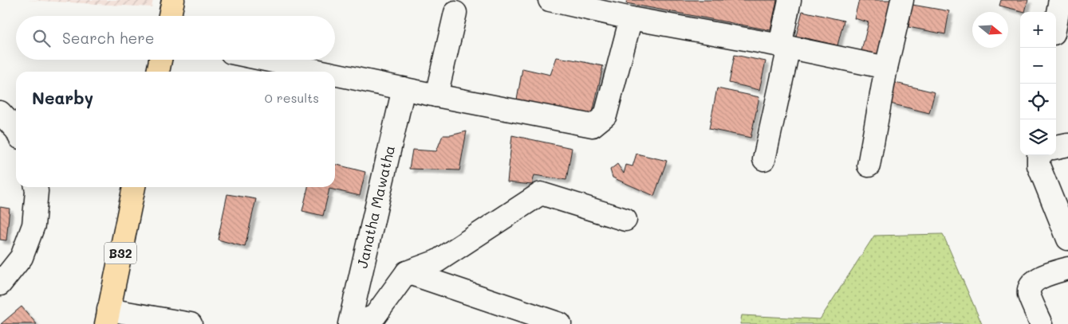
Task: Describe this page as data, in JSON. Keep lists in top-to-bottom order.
{
  "streets": {
    "main road": ["B32"],
    "street": ["Janatha Mawatha"]
  },
  "north": "right",
  "page": {
    "map_buttons": ["+", "−"],
    "search": "Search here",
    "heading": ["Nearby", "0 results"]
  }
}
